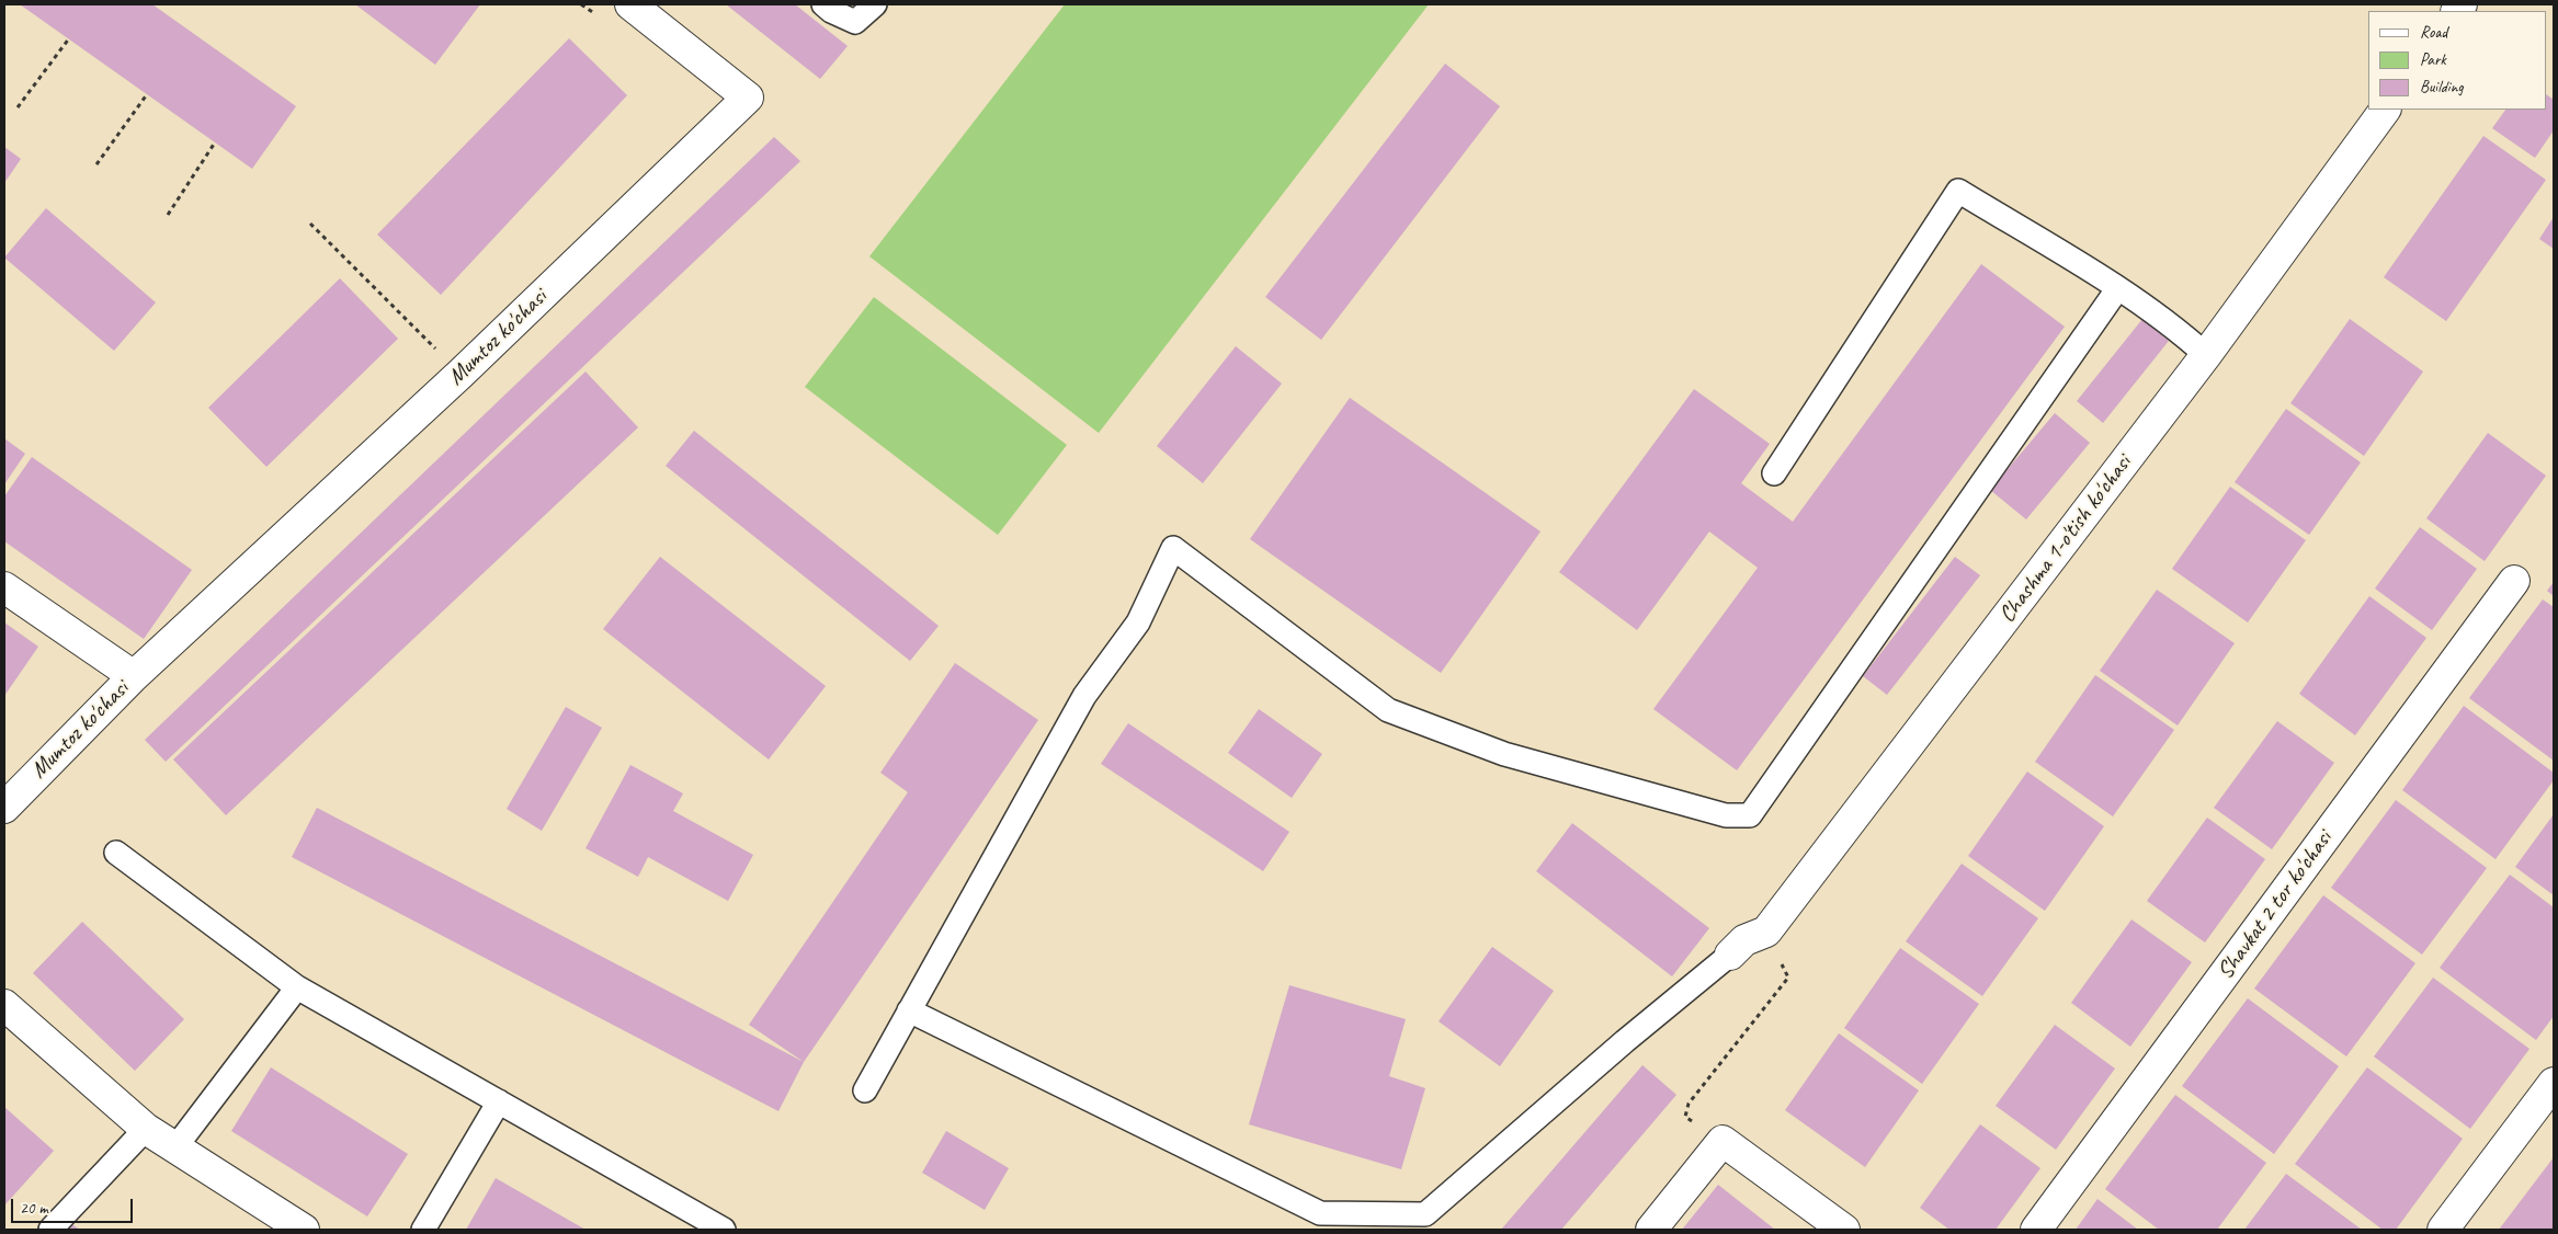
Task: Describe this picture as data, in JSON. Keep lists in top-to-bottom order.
{
  "streets": {
    "street": ["Mumtoz ko'chasi", "Chashma 1-o'tish ko'chasi", "Shavkat 2 tor ko'chasi"]
  },
  "legend": ["Road", "Park", "Building"],
  "scale_bar": "20 m"
}
